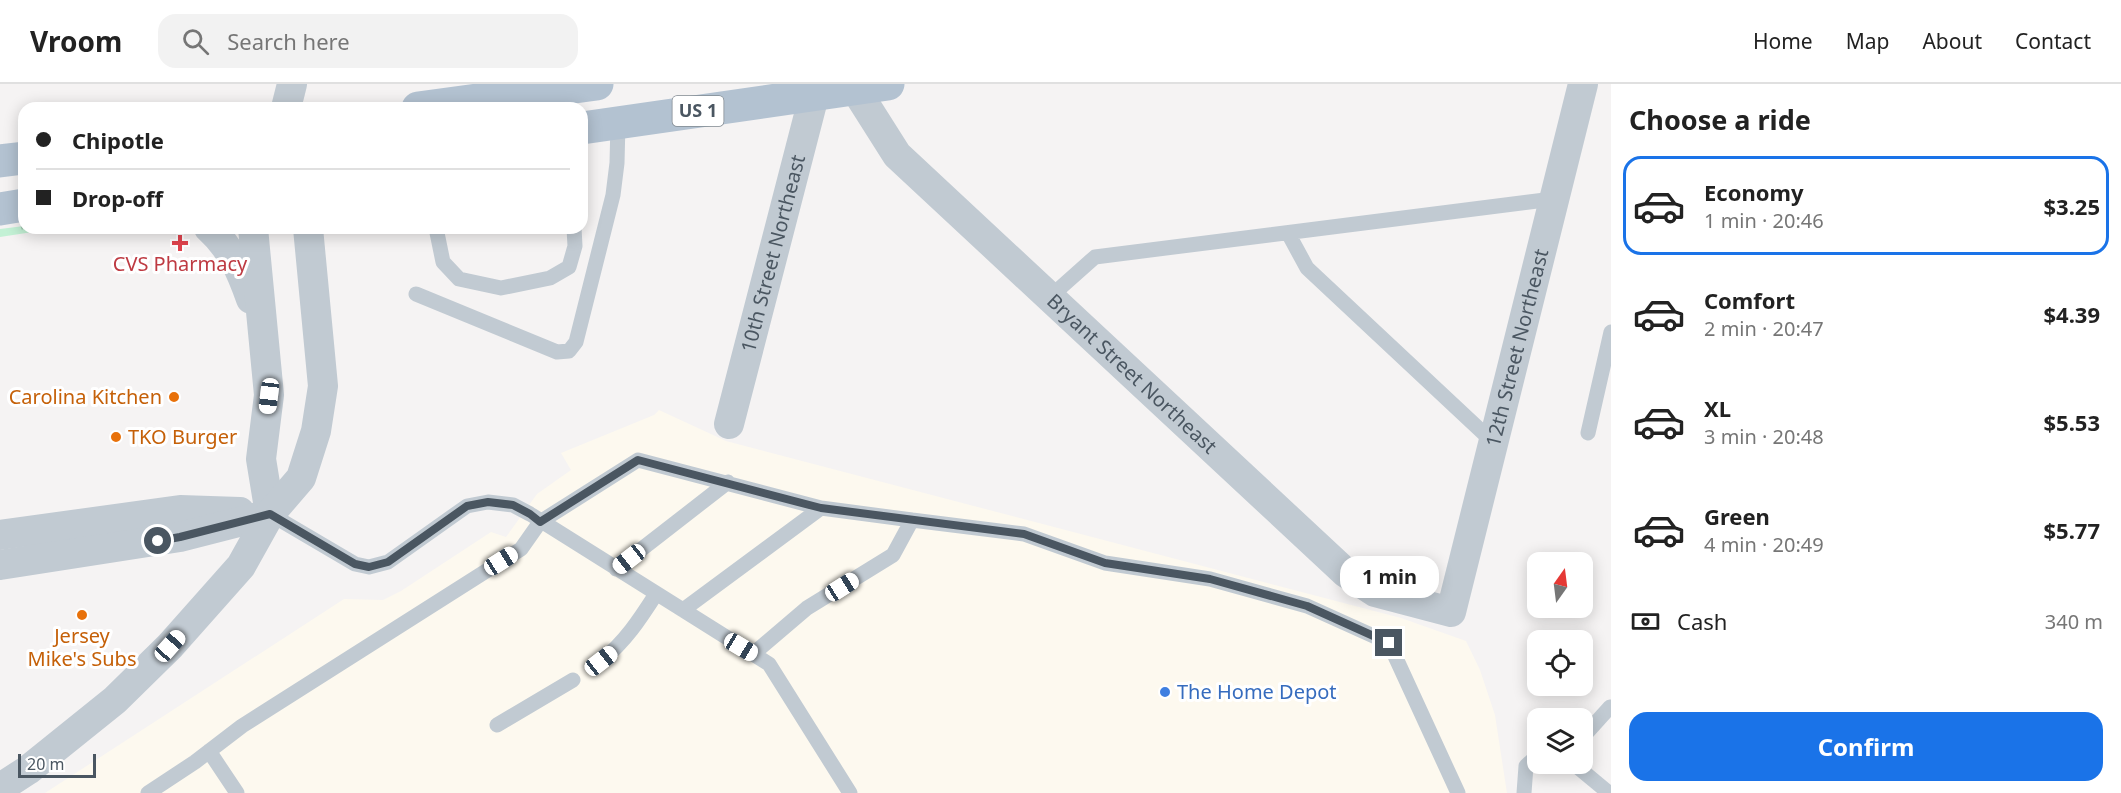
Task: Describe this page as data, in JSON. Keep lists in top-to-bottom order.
{
  "streets": {
    "main road": ["US 1"],
    "street": ["10th Street Northeast", "12th Street Northeast", "Bryant Street Northeast"]
  },
  "crossings": [
    ["US 1", "10th Street Northeast"],
    ["US 1", "Bryant Street Northeast"],
    ["12th Street Northeast", "Bryant Street Northeast"]
  ],
  "places": {
    "health": ["CVS Pharmacy"],
    "other": [
      "Carolina Kitchen",
      "TKO Burger",
      "Jersey Mike's Subs",
      "The Home Depot"
    ]
  },
  "scale_bar": "20 m",
  "north": "top",
  "page": {
    "header": "Vroom",
    "search": "Search here",
    "nav": [
      "Home",
      "Map",
      "About",
      "Contact"
    ],
    "heading": "Choose a ride",
    "banner": ["Chipotle", "Drop-off"],
    "list": [
      {
        "name": "Economy",
        "note": "1 min · 20:46",
        "value": "$3.25"
      },
      {
        "name": "Comfort",
        "note": "2 min · 20:47",
        "value": "$4.39"
      },
      {
        "name": "XL",
        "note": "3 min · 20:48",
        "value": "$5.53"
      },
      {
        "name": "Green",
        "note": "4 min · 20:49",
        "value": "$5.77"
      }
    ],
    "bubble": "1 min",
    "pay": ["Cash", "340 m"],
    "buttons": "Confirm",
    "scale": "20 m"
  }
}
